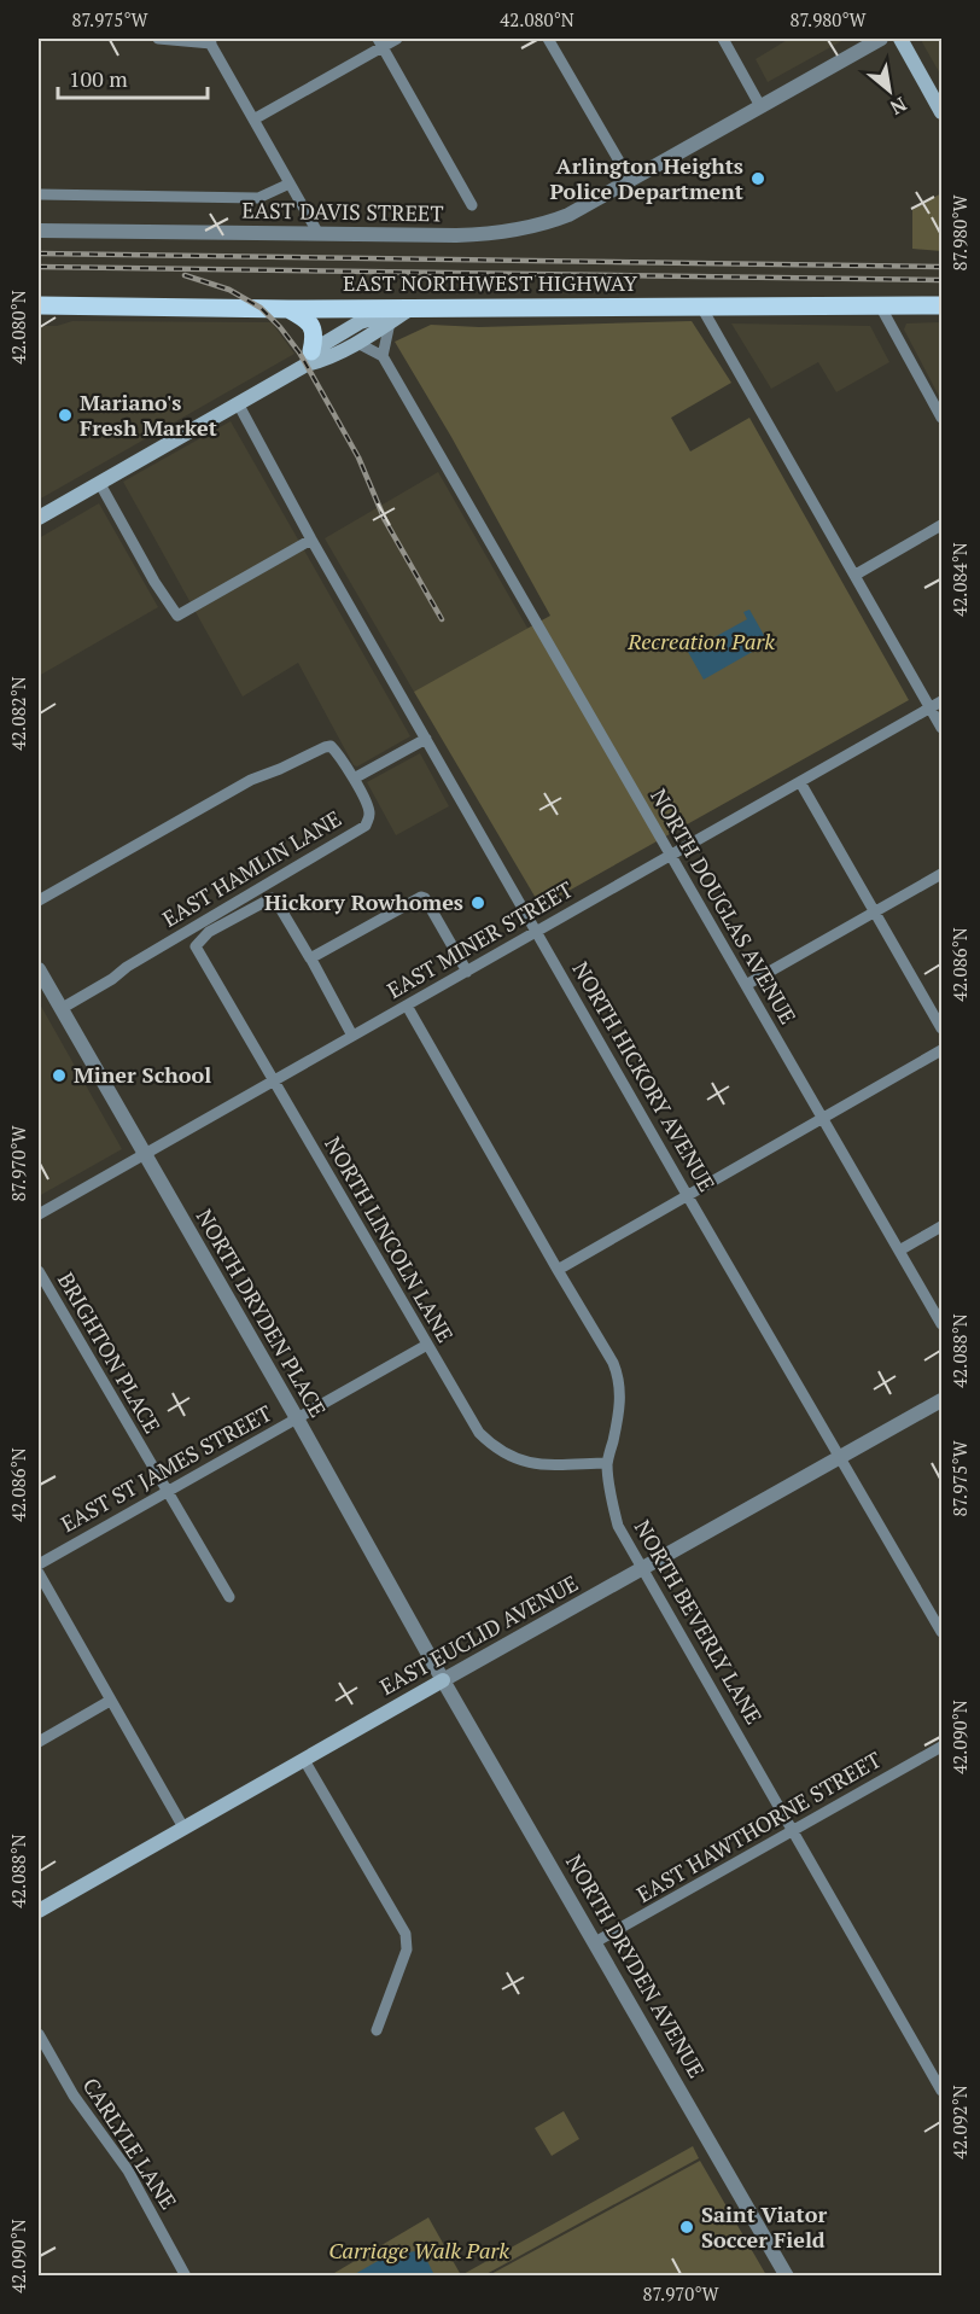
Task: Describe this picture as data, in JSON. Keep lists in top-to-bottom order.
{
  "streets": {
    "main road": ["EAST NORTHWEST HIGHWAY", "EAST EUCLID AVENUE"],
    "street": [
      "EAST DAVIS STREET",
      "EAST HAMLIN LANE",
      "NORTH DOUGLAS AVENUE",
      "EAST MINER STREET",
      "NORTH HICKORY AVENUE",
      "NORTH LINCOLN LANE",
      "NORTH DRYDEN PLACE",
      "BRIGHTON PLACE",
      "EAST ST JAMES STREET",
      "NORTH BEVERLY LANE",
      "EAST HAWTHORNE STREET",
      "NORTH DRYDEN AVENUE",
      "CARLYLE LANE"
    ]
  },
  "crossings": [
    ["EAST HAMLIN LANE", "NORTH DRYDEN PLACE"],
    ["NORTH DOUGLAS AVENUE", "EAST MINER STREET"],
    ["EAST MINER STREET", "NORTH HICKORY AVENUE"],
    ["EAST MINER STREET", "NORTH LINCOLN LANE"],
    ["EAST MINER STREET", "NORTH DRYDEN PLACE"],
    ["EAST MINER STREET", "NORTH BEVERLY LANE"],
    ["NORTH HICKORY AVENUE", "EAST EUCLID AVENUE"],
    ["NORTH LINCOLN LANE", "EAST ST JAMES STREET"],
    ["NORTH LINCOLN LANE", "NORTH BEVERLY LANE"],
    ["NORTH DRYDEN PLACE", "EAST ST JAMES STREET"],
    ["NORTH DRYDEN PLACE", "EAST EUCLID AVENUE"],
    ["NORTH DRYDEN PLACE", "NORTH DRYDEN AVENUE"],
    ["BRIGHTON PLACE", "EAST ST JAMES STREET"],
    ["NORTH BEVERLY LANE", "EAST EUCLID AVENUE"],
    ["NORTH BEVERLY LANE", "EAST HAWTHORNE STREET"],
    ["EAST EUCLID AVENUE", "NORTH DRYDEN AVENUE"],
    ["EAST HAWTHORNE STREET", "NORTH DRYDEN AVENUE"]
  ],
  "parks": ["Recreation Park", "Carriage Walk Park"],
  "places": [
    "Arlington Heights Police Department",
    "Mariano's Fresh Market",
    "Hickory Rowhomes",
    "Miner School",
    "Saint Viator Soccer Field"
  ],
  "scale_bar": "100 m",
  "north": "bottom right",
  "coordinates": [
    "87.975°W",
    "42.080°N",
    "87.980°W",
    "42.084°N",
    "42.082°N",
    "42.086°N",
    "87.970°W",
    "42.088°N",
    "42.090°N",
    "42.092°N"
  ]
}
